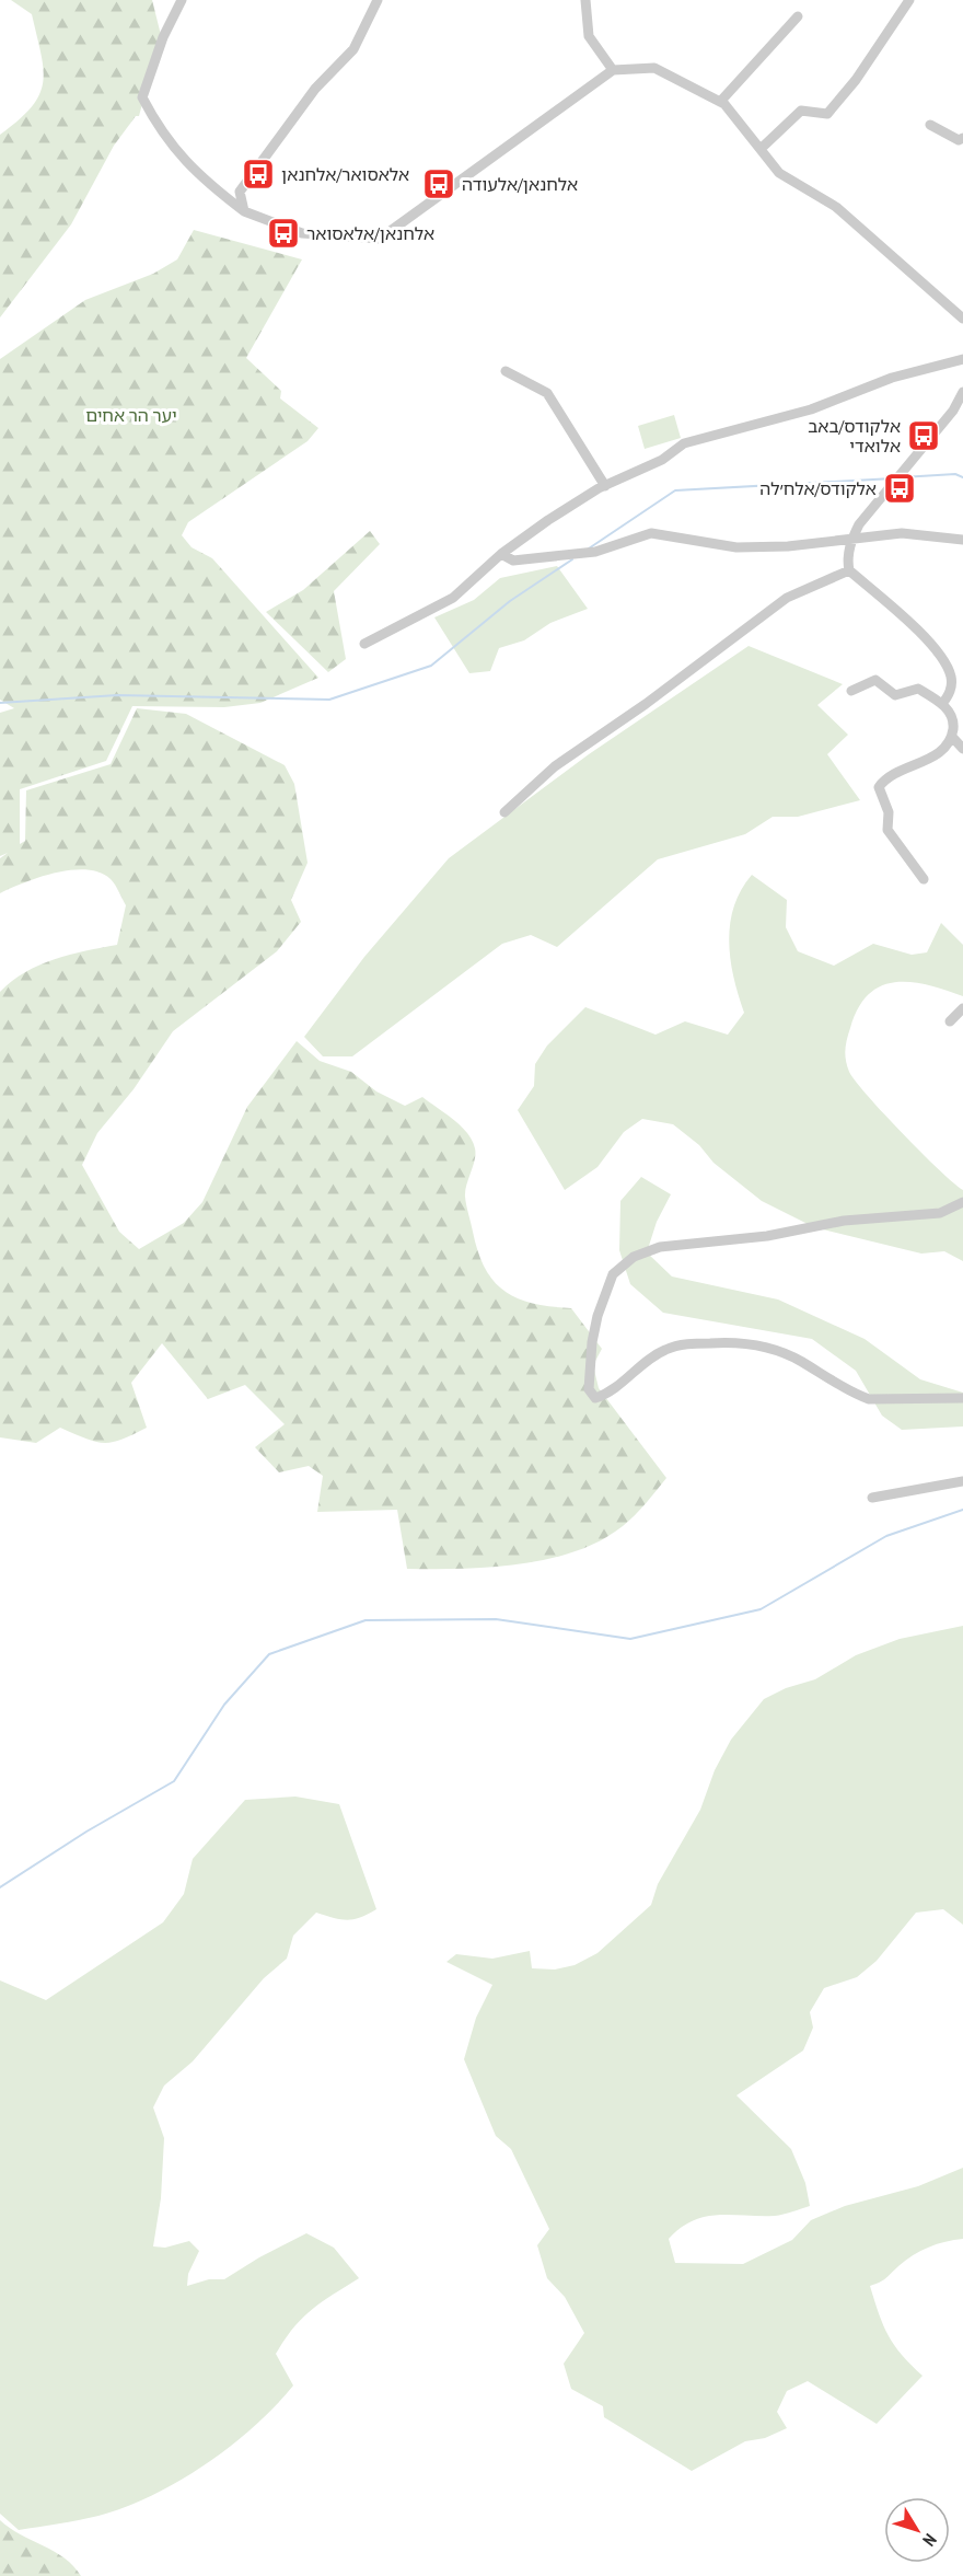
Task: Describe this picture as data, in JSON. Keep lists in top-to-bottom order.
{
  "parks": ["יער הר אחים"],
  "places": {
    "bus stop": [
      "אלאסואר/אלחנאן",
      "אלחנאן/אלעודה",
      "אלחנאן/אלאסואר",
      "אלקודס/באב אלואדי",
      "אלקודס/אלח׳לה"
    ]
  },
  "north": "bottom right"
}
